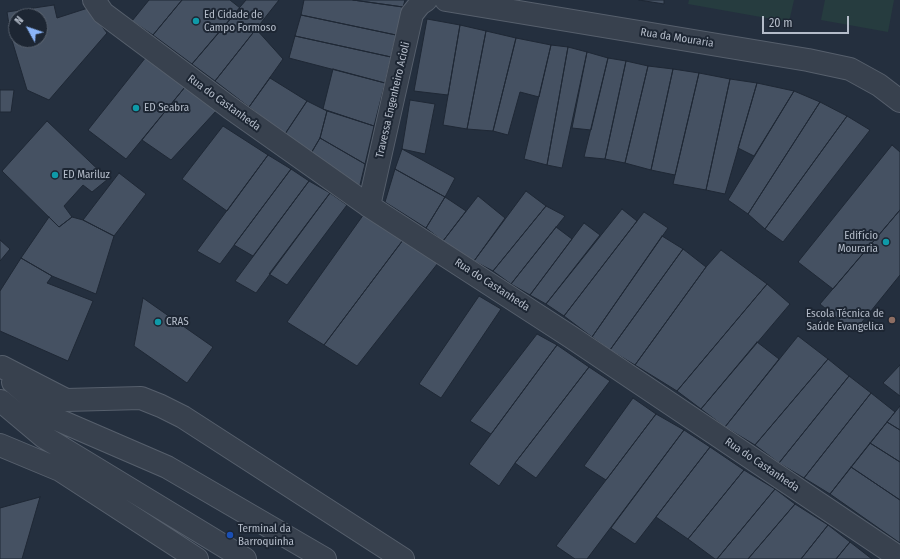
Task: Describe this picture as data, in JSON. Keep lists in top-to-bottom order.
{
  "streets": {
    "street": ["Rua da Mouraria", "Travessa Engenheiro Acioli", "Rua do Castanheda"]
  },
  "crossings": [
    ["Travessa Engenheiro Acioli", "Rua do Castanheda"]
  ],
  "places": [
    "Ed Cidade de Campo Formoso",
    "ED Seabra",
    "ED Mariluz",
    "Edifício Mouraria",
    "Escola Técnica de Saúde Evangelica",
    "CRAS",
    "Terminal da Barroquinha"
  ],
  "scale_bar": "20 m",
  "north": "top left"
}
